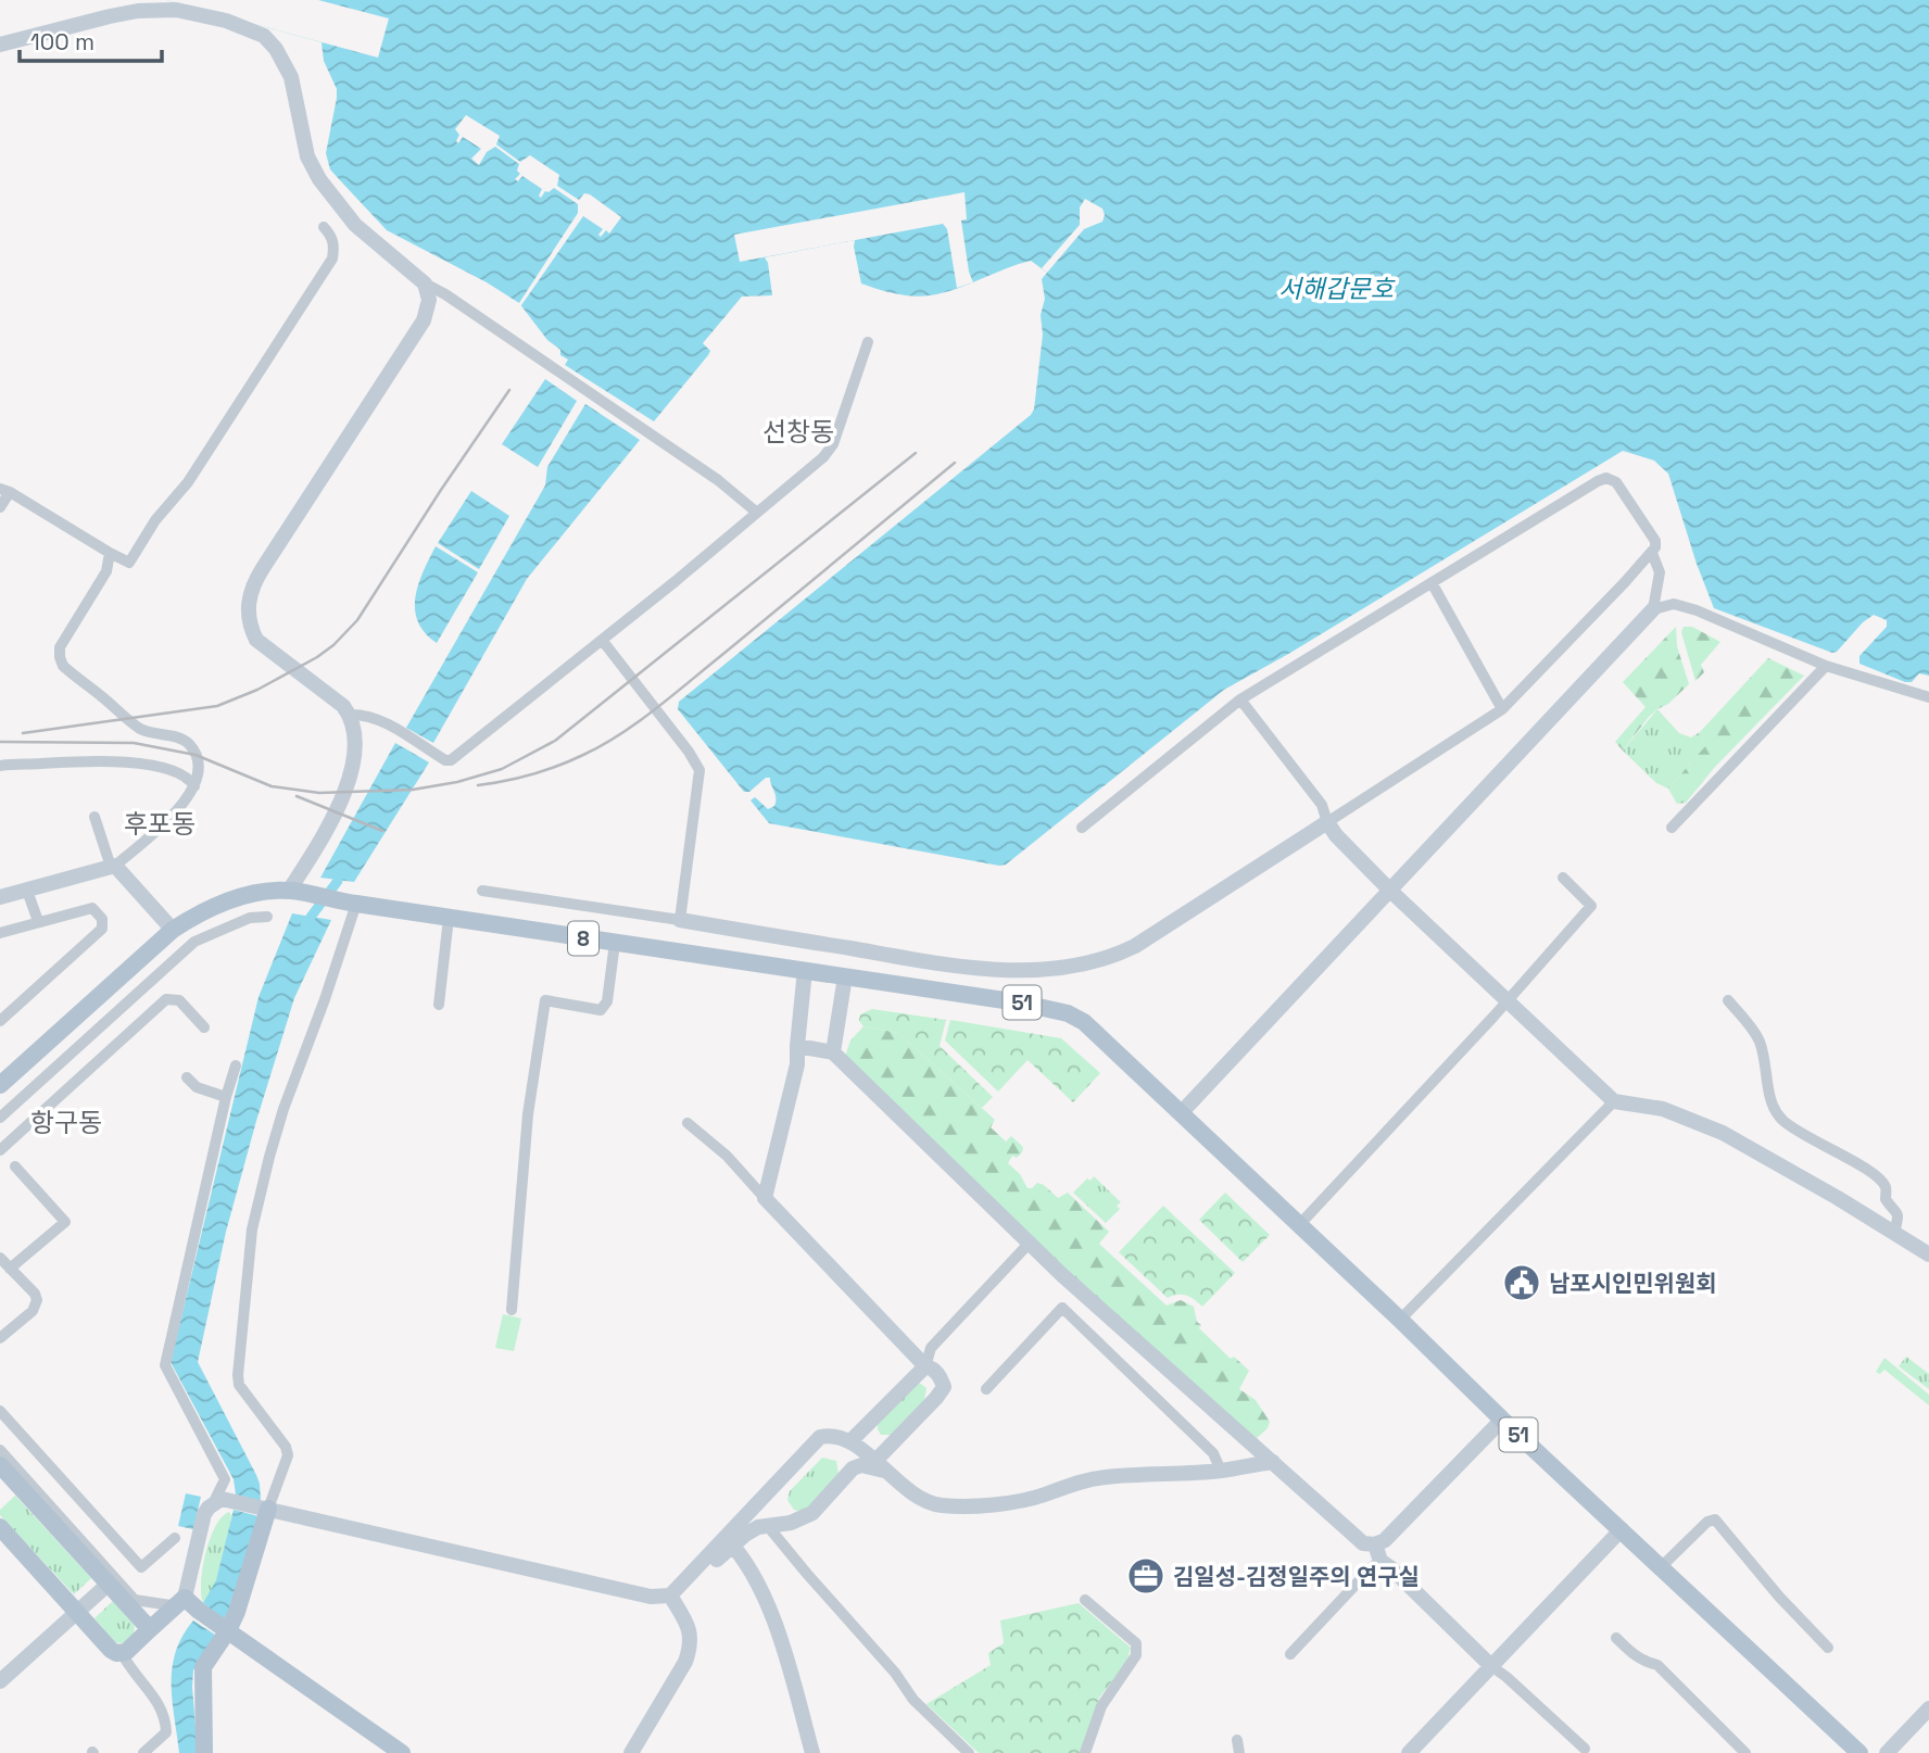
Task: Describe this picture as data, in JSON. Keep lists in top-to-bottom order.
{
  "streets": {
    "main road": ["8", "51"]
  },
  "crossings": [
    ["8", "51"]
  ],
  "districts": ["선창동", "후포동", "항구동"],
  "water": ["서해갑문호"],
  "places": {
    "public building": ["남포시인민위원회"],
    "office": ["김일성-김정일주의 연구실"]
  },
  "scale_bar": "100 m"
}
